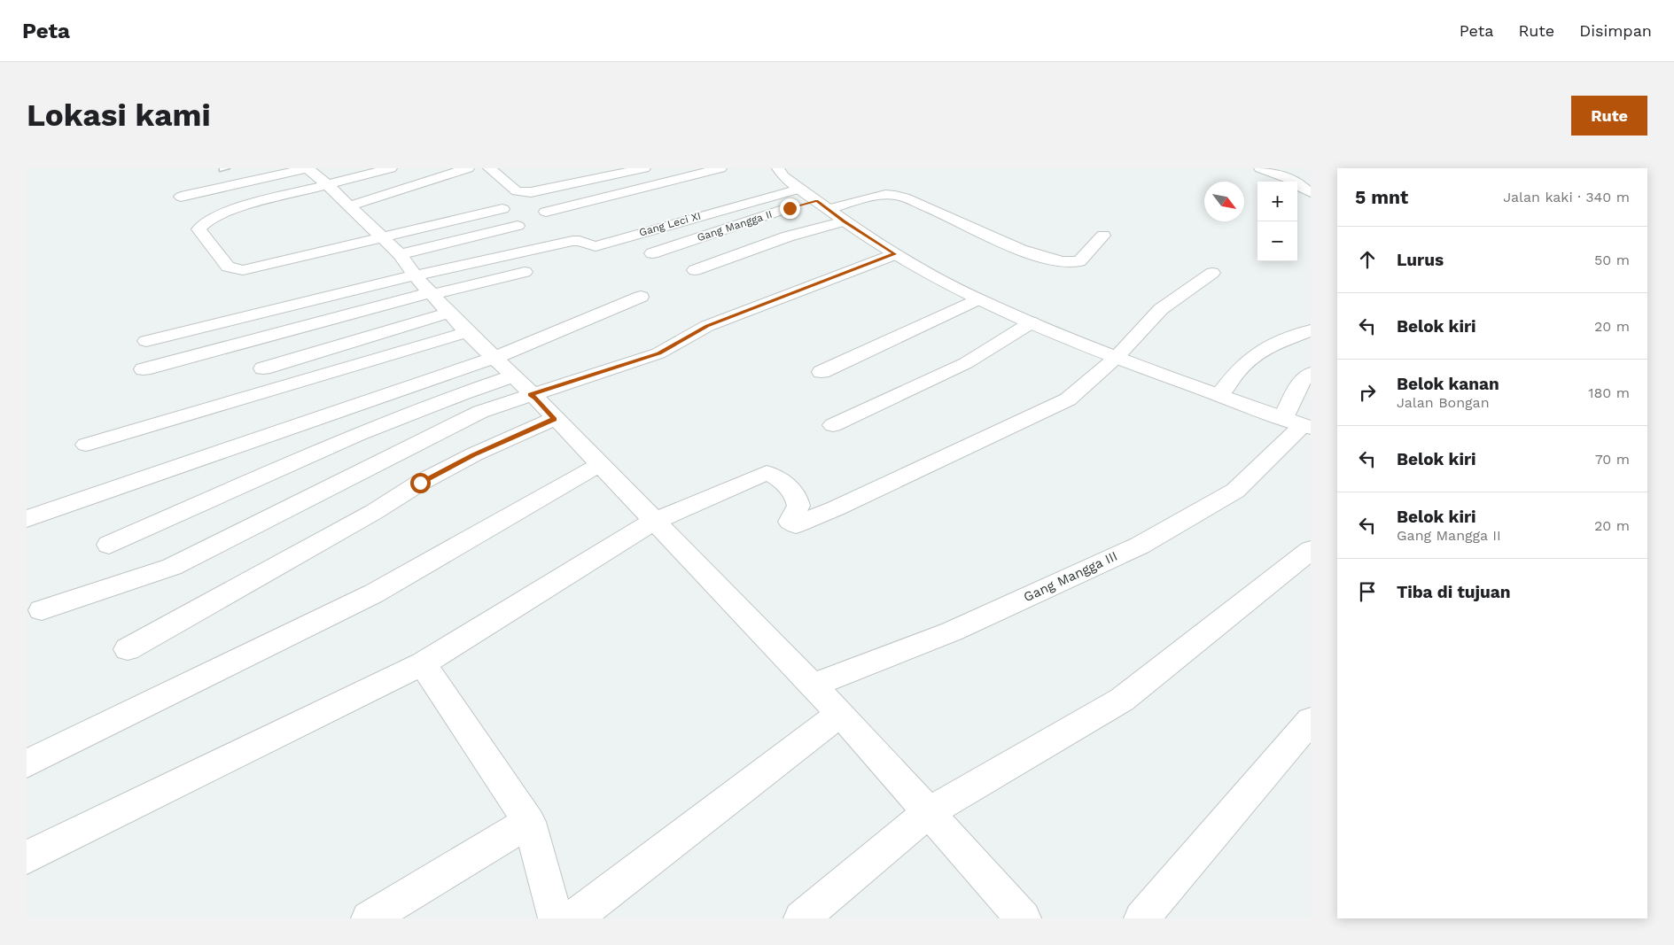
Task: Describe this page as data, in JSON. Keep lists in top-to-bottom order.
{
  "streets": {
    "street": ["Gang Leci XI", "Gang Mangga II", "Gang Mangga III"]
  },
  "north": "bottom right",
  "page": {
    "header": "Peta",
    "nav": ["Peta", "Rute", "Disimpan"],
    "buttons": "Rute",
    "title": "Lokasi kami",
    "heading": ["5 mnt", "Jalan kaki · 340 m"],
    "map_buttons": ["+", "−"],
    "list": [
      ["Lurus", "50 m"],
      ["Belok kiri", "20 m"],
      ["Belok kanan", "Jalan Bongan", "180 m"],
      ["Belok kiri", "70 m"],
      ["Belok kiri", "Gang Mangga II", "20 m"],
      "Tiba di tujuan"
    ]
  }
}
